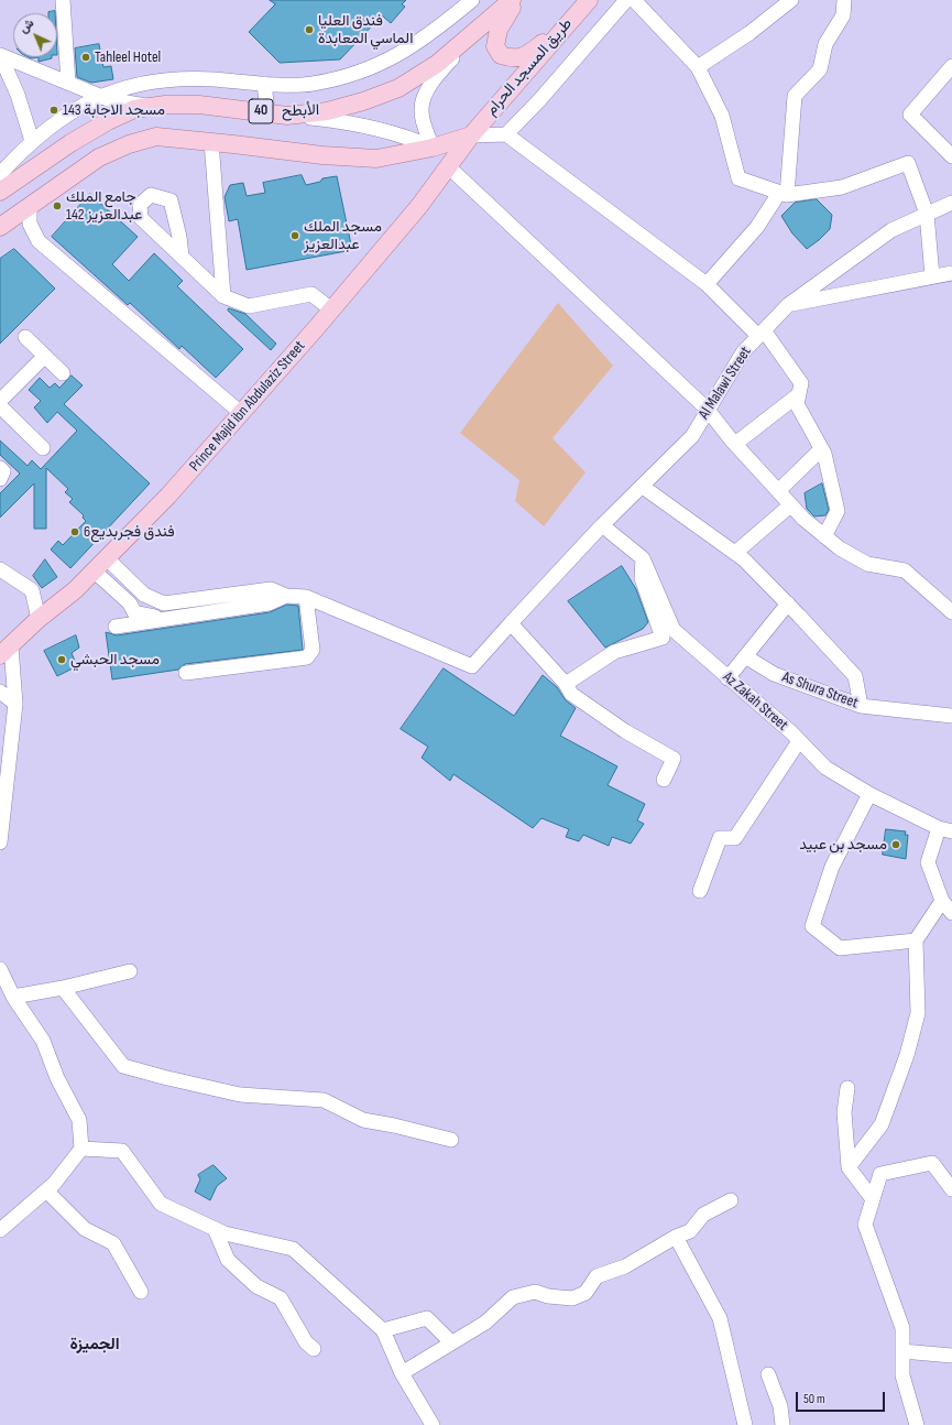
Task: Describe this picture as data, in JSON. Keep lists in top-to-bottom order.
{
  "streets": {
    "main road": [
      "طريق المسجد الحرام",
      "40",
      "الأبطح",
      "Prince Majid ibn Abdulaziz Street"
    ],
    "street": ["Al Malawi Street", "As Shura Street", "Az Zakah Street"]
  },
  "crossings": [
    ["طريق المسجد الحرام", "Prince Majid ibn Abdulaziz Street"],
    ["Al Malawi Street", "Az Zakah Street"]
  ],
  "districts": ["الجميزة"],
  "places": [
    "فندق العليا الماسي المعابدة",
    "Tahleel Hotel",
    "مسجد الاجابة 143",
    "جامع الملك عبدالعزيز 142",
    "مسجد الملك عبدالعزيز",
    "فندق فجربديع6",
    "مسجد الحبشي",
    "مسجد بن عبيد"
  ],
  "scale_bar": "50 m",
  "north": "top left"
}
